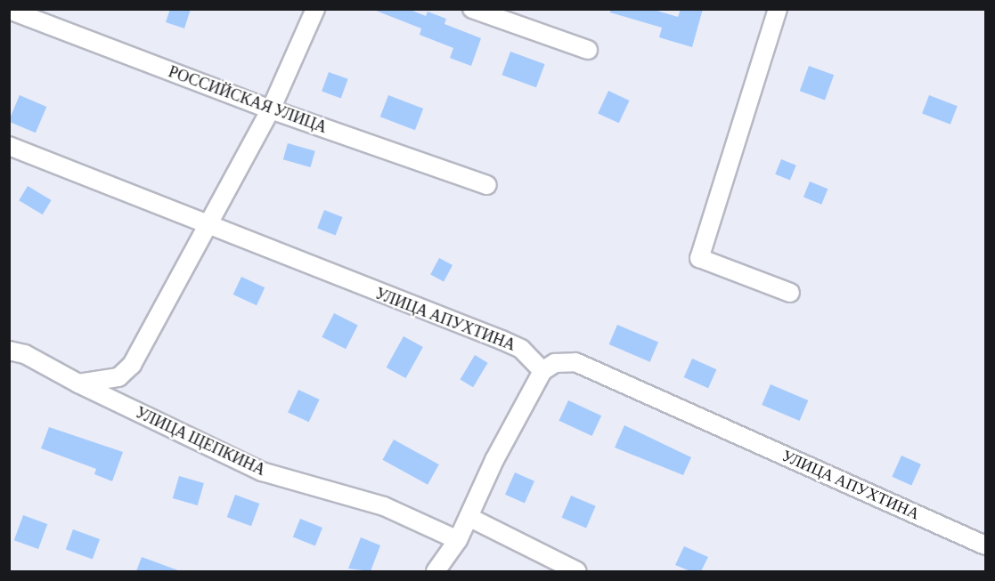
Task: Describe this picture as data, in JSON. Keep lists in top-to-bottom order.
{
  "streets": {
    "street": ["РОССИЙСКАЯ УЛИЦА", "УЛИЦА АПУХТИНА", "УЛИЦА ЩЕПКИНА"]
  }
}
